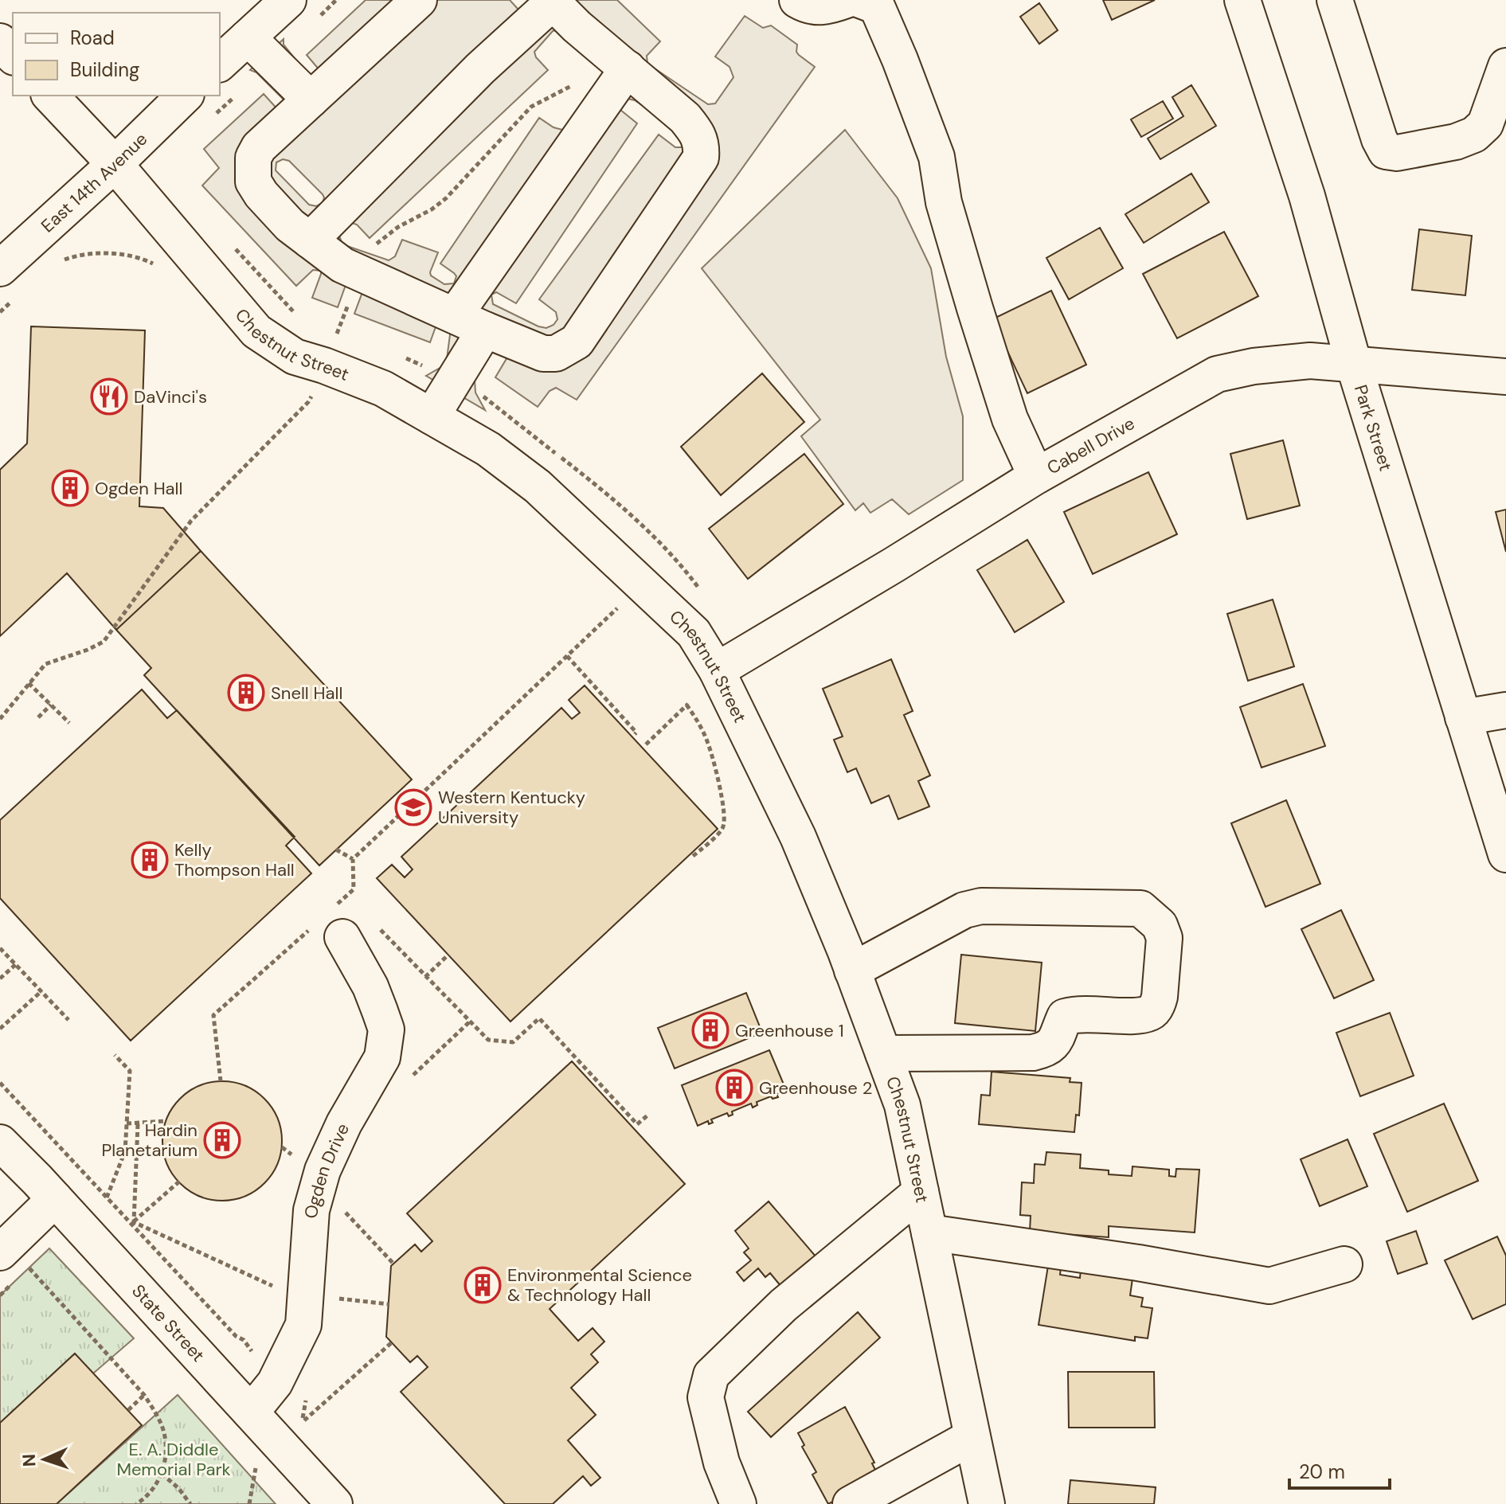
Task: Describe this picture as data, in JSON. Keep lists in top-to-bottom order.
{
  "streets": {
    "street": [
      "East 14th Avenue",
      "Chestnut Street",
      "Park Street",
      "Cabell Drive",
      "Ogden Drive",
      "State Street"
    ]
  },
  "crossings": [
    ["East 14th Avenue", "Chestnut Street"],
    ["Chestnut Street", "Cabell Drive"],
    ["Park Street", "Cabell Drive"],
    ["Ogden Drive", "State Street"]
  ],
  "parks": ["E. A. Diddle Memorial Park"],
  "places": {
    "restaurant": ["DaVinci's"],
    "building": [
      "Ogden Hall",
      "Snell Hall",
      "Kelly Thompson Hall",
      "Greenhouse 1",
      "Greenhouse 2",
      "Hardin Planetarium",
      "Environmental Science & Technology Hall"
    ],
    "school or university": ["Western Kentucky University"]
  },
  "legend": ["Road", "Building"],
  "scale_bar": "20 m",
  "north": "left"
}
